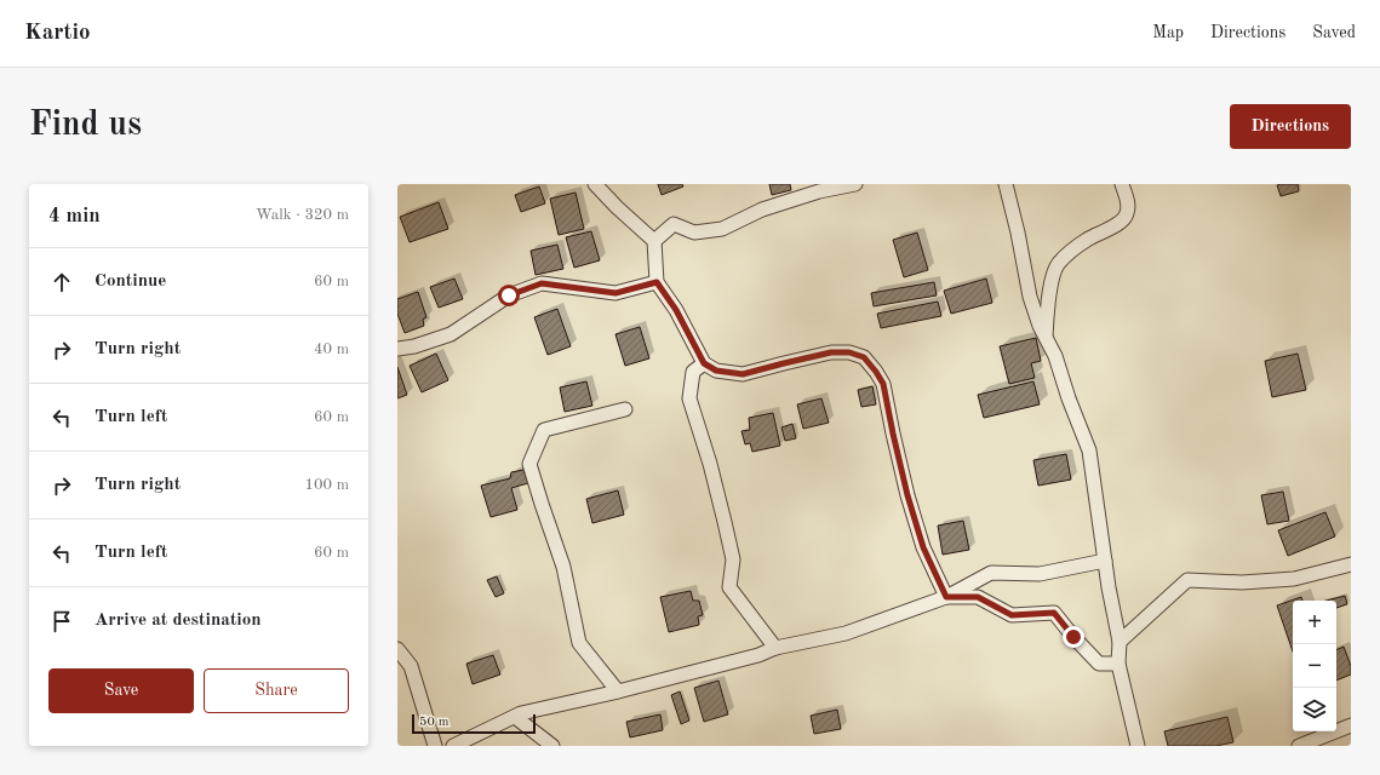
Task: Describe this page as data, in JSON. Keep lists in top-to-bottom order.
{
  "scale_bar": "50 m",
  "page": {
    "header": "Kartio",
    "nav": ["Map", "Directions", "Saved"],
    "buttons": [
      "Directions",
      ["Save", "Share"]
    ],
    "title": "Find us",
    "heading": ["4 min", "Walk · 320 m"],
    "list": [
      ["Continue", "60 m"],
      ["Turn right", "40 m"],
      ["Turn left", "60 m"],
      ["Turn right", "100 m"],
      ["Turn left", "60 m"],
      "Arrive at destination"
    ],
    "map_buttons": ["+", "−"],
    "scale": "50 m"
  }
}
